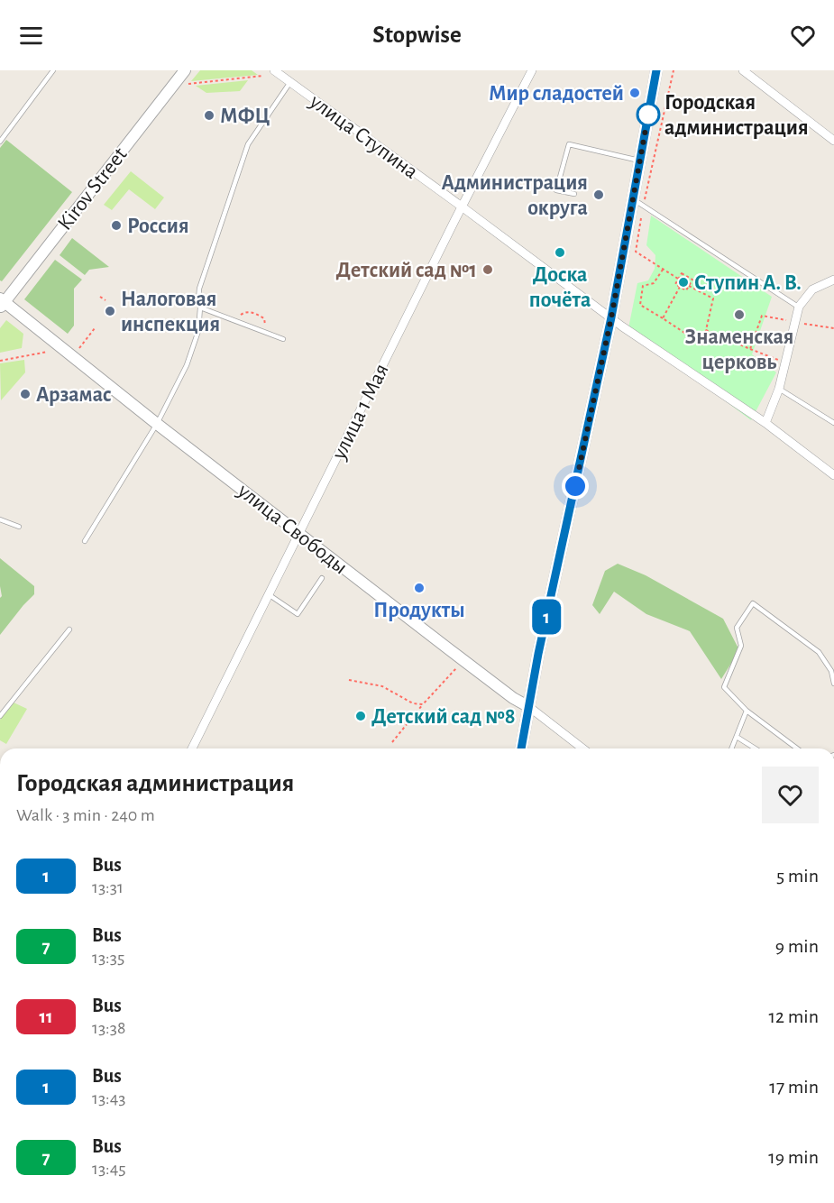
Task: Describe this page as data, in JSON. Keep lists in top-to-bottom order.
{
  "streets": {
    "street": [
      "улица Ступина",
      "Kirov Street",
      "улица 1 Мая",
      "улица Свободы"
    ]
  },
  "crossings": [
    ["улица Ступина", "улица 1 Мая"],
    ["Kirov Street", "улица Свободы"],
    ["улица 1 Мая", "улица Свободы"]
  ],
  "places": [
    "Мир сладостей",
    "Городская администрация",
    "МФЦ",
    "Администрация округа",
    "Россия",
    "Доска почёта",
    "Детский сад №1",
    "Ступин А. В.",
    "Налоговая инспекция",
    "Знаменская церковь",
    "Арзамас",
    "Продукты",
    "Детский сад №8"
  ],
  "lines": ["bus line 1"],
  "page": {
    "header": "Stopwise",
    "on_map": "1",
    "heading": ["Городская администрация", "Walk · 3 min · 240 m"],
    "list": [
      {
        "mark": "1",
        "name": "Bus",
        "note": "13:31",
        "value": "5 min"
      },
      {
        "mark": "7",
        "name": "Bus",
        "note": "13:35",
        "value": "9 min"
      },
      {
        "mark": "11",
        "name": "Bus",
        "note": "13:38",
        "value": "12 min"
      },
      {
        "mark": "1",
        "name": "Bus",
        "note": "13:43",
        "value": "17 min"
      },
      {
        "mark": "7",
        "name": "Bus",
        "note": "13:45",
        "value": "19 min"
      }
    ]
  }
}
